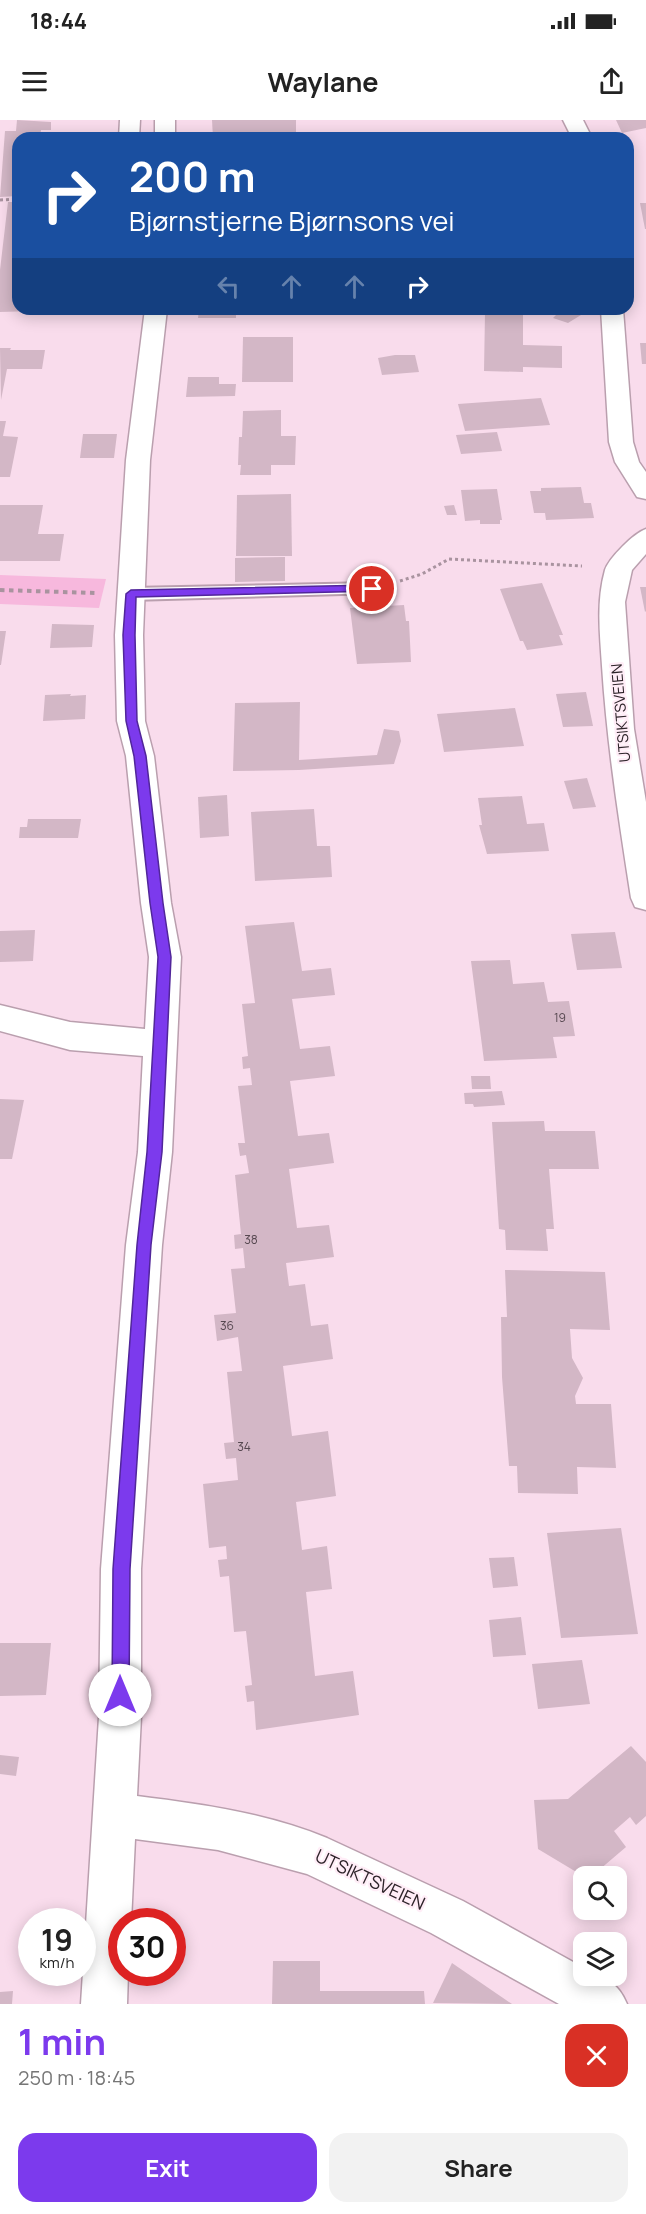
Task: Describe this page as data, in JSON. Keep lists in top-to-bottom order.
{
  "streets": {
    "street": ["UTSIKTSVEIEN"]
  },
  "house_numbers": [
    "19",
    "38",
    "36",
    "34"
  ],
  "page": {
    "status": "18:44",
    "header": "Waylane",
    "turn": ["200 m", "Bjørnstjerne Bjørnsons vei"],
    "speed": "19 km/h",
    "limit": "30",
    "heading": ["1 min", "250 m · 18:45"],
    "buttons": ["Exit", "Share"]
  }
}
